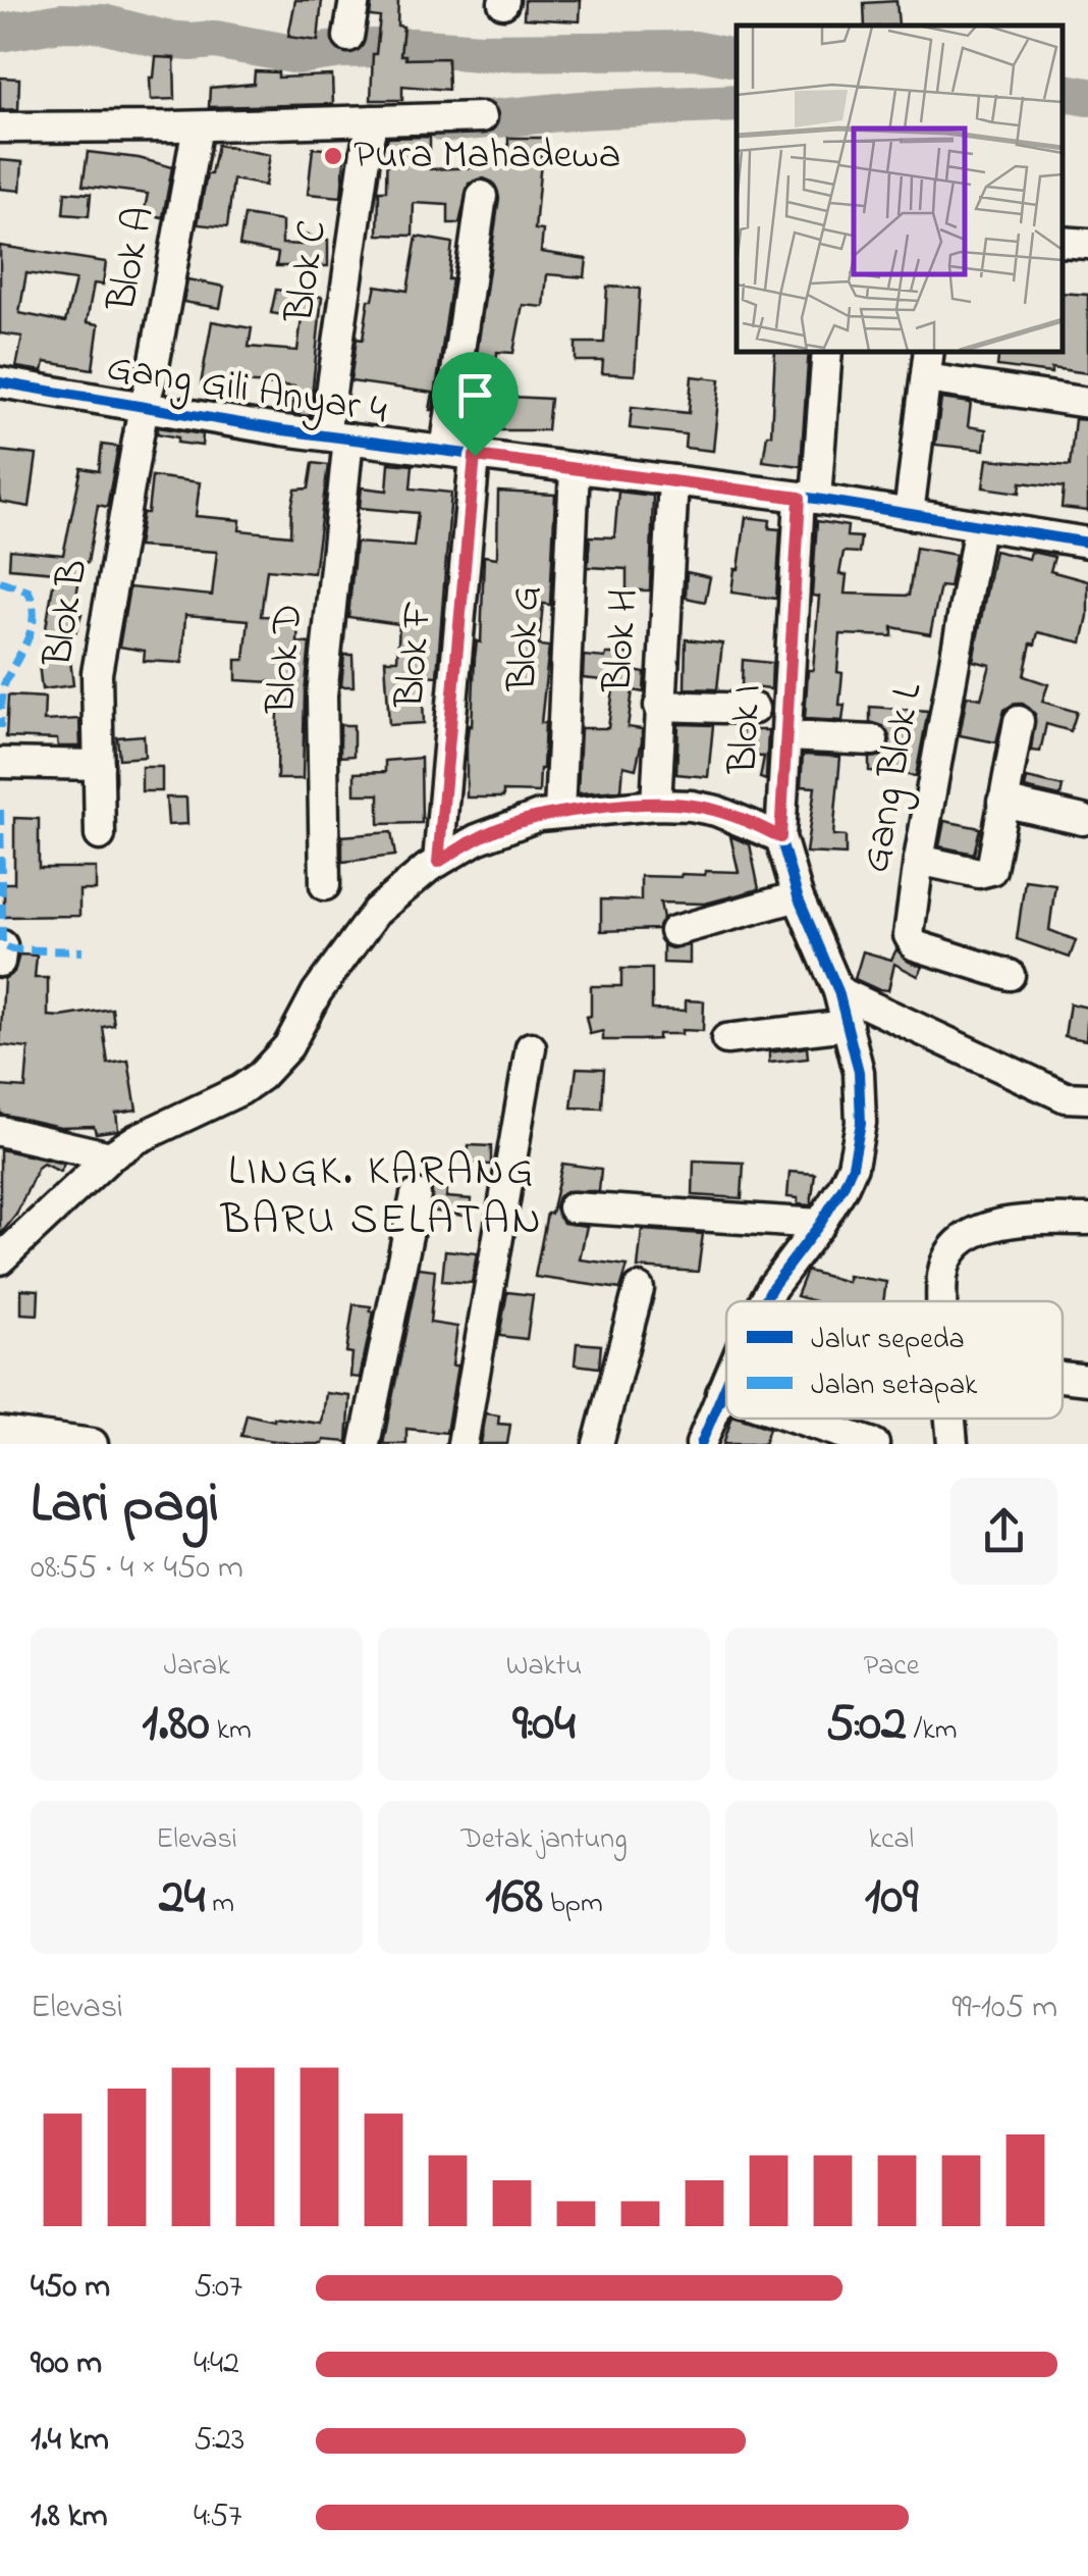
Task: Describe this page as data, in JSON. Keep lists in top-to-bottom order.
{
  "streets": {
    "street": [
      "Blok A",
      "Blok C",
      "Gang Gili Anyar 4",
      "Blok B",
      "Blok G",
      "Blok H",
      "Blok F",
      "Blok D",
      "Blok I",
      "Gang Blok L"
    ]
  },
  "crossings": [
    ["Blok A", "Gang Gili Anyar 4"],
    ["Blok A", "Blok B"],
    ["Blok C", "Gang Gili Anyar 4"],
    ["Blok C", "Blok D"],
    ["Gang Gili Anyar 4", "Blok B"],
    ["Gang Gili Anyar 4", "Blok G"],
    ["Gang Gili Anyar 4", "Blok H"],
    ["Gang Gili Anyar 4", "Blok F"],
    ["Gang Gili Anyar 4", "Blok D"],
    ["Gang Gili Anyar 4", "Blok I"],
    ["Gang Gili Anyar 4", "Gang Blok L"]
  ],
  "districts": ["LINGK. KARANG BARU SELATAN"],
  "places": ["Pura Mahadewa"],
  "legend": ["Jalur sepeda", "Jalan setapak"],
  "page": {
    "heading": ["Lari pagi", "08:55 · 4 × 450 m"],
    "stats": [
      ["Jarak", "1.80 km"],
      ["Waktu", "9:04"],
      ["Pace", "5:02 /km"],
      ["Elevasi", "24 m"],
      ["Detak jantung", "168 bpm"],
      ["kcal", "109"]
    ],
    "chart": ["Elevasi", "99–105 m"],
    "list": [
      {
        "name": "450 m",
        "note": "5:07"
      },
      {
        "name": "900 m",
        "note": "4:42"
      },
      {
        "name": "1.4 km",
        "note": "5:23"
      },
      {
        "name": "1.8 km",
        "note": "4:57"
      }
    ]
  }
}
